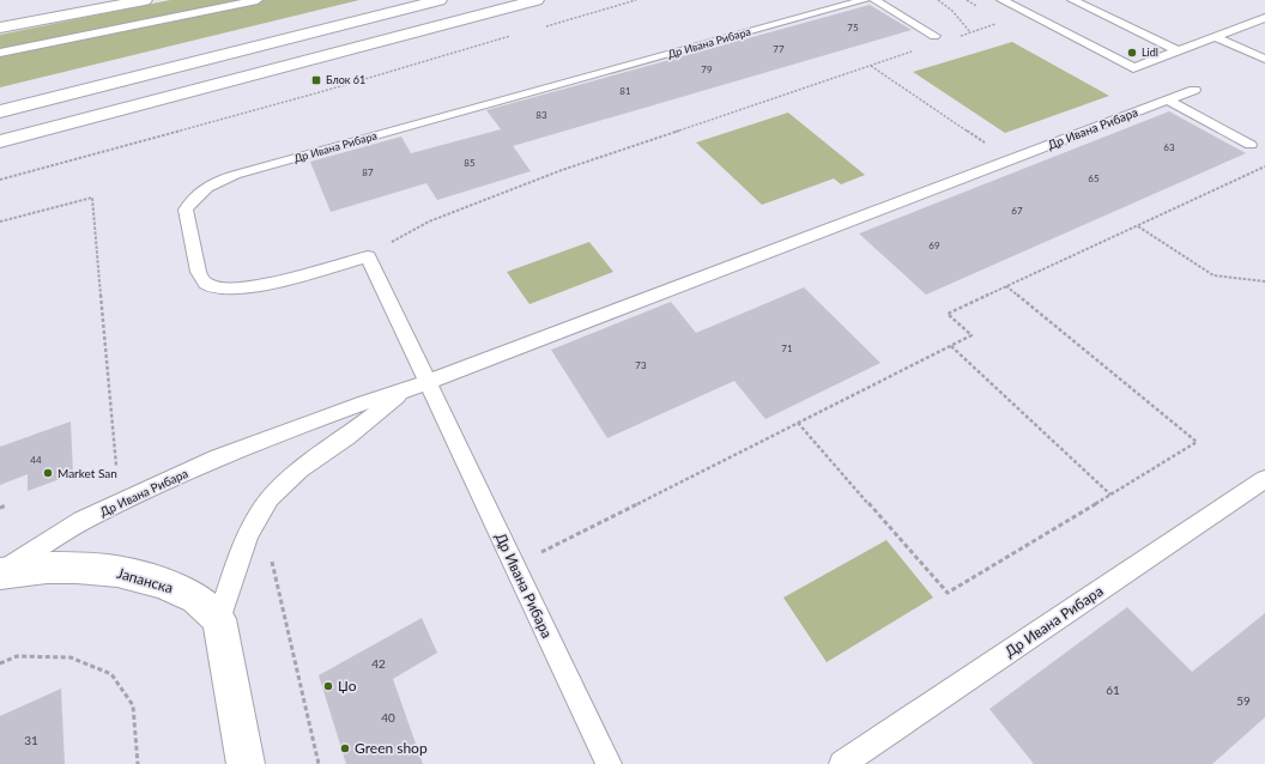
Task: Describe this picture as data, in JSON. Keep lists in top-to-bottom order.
{
  "streets": {
    "main road": ["Јапанска"],
    "lane": ["Др Ивана Рибара"]
  },
  "crossings": [
    ["Др Ивана Рибара", "Јапанска"]
  ],
  "places": {
    "other": [
      "Lidl",
      "Market San",
      "Џо",
      "Green shop"
    ],
    "transit": ["Блок 61"]
  },
  "house_numbers": [
    "75",
    "77",
    "79",
    "81",
    "83",
    "63",
    "85",
    "87",
    "65",
    "67",
    "69",
    "71",
    "73",
    "44",
    "42",
    "61",
    "59",
    "40",
    "31"
  ]
}
